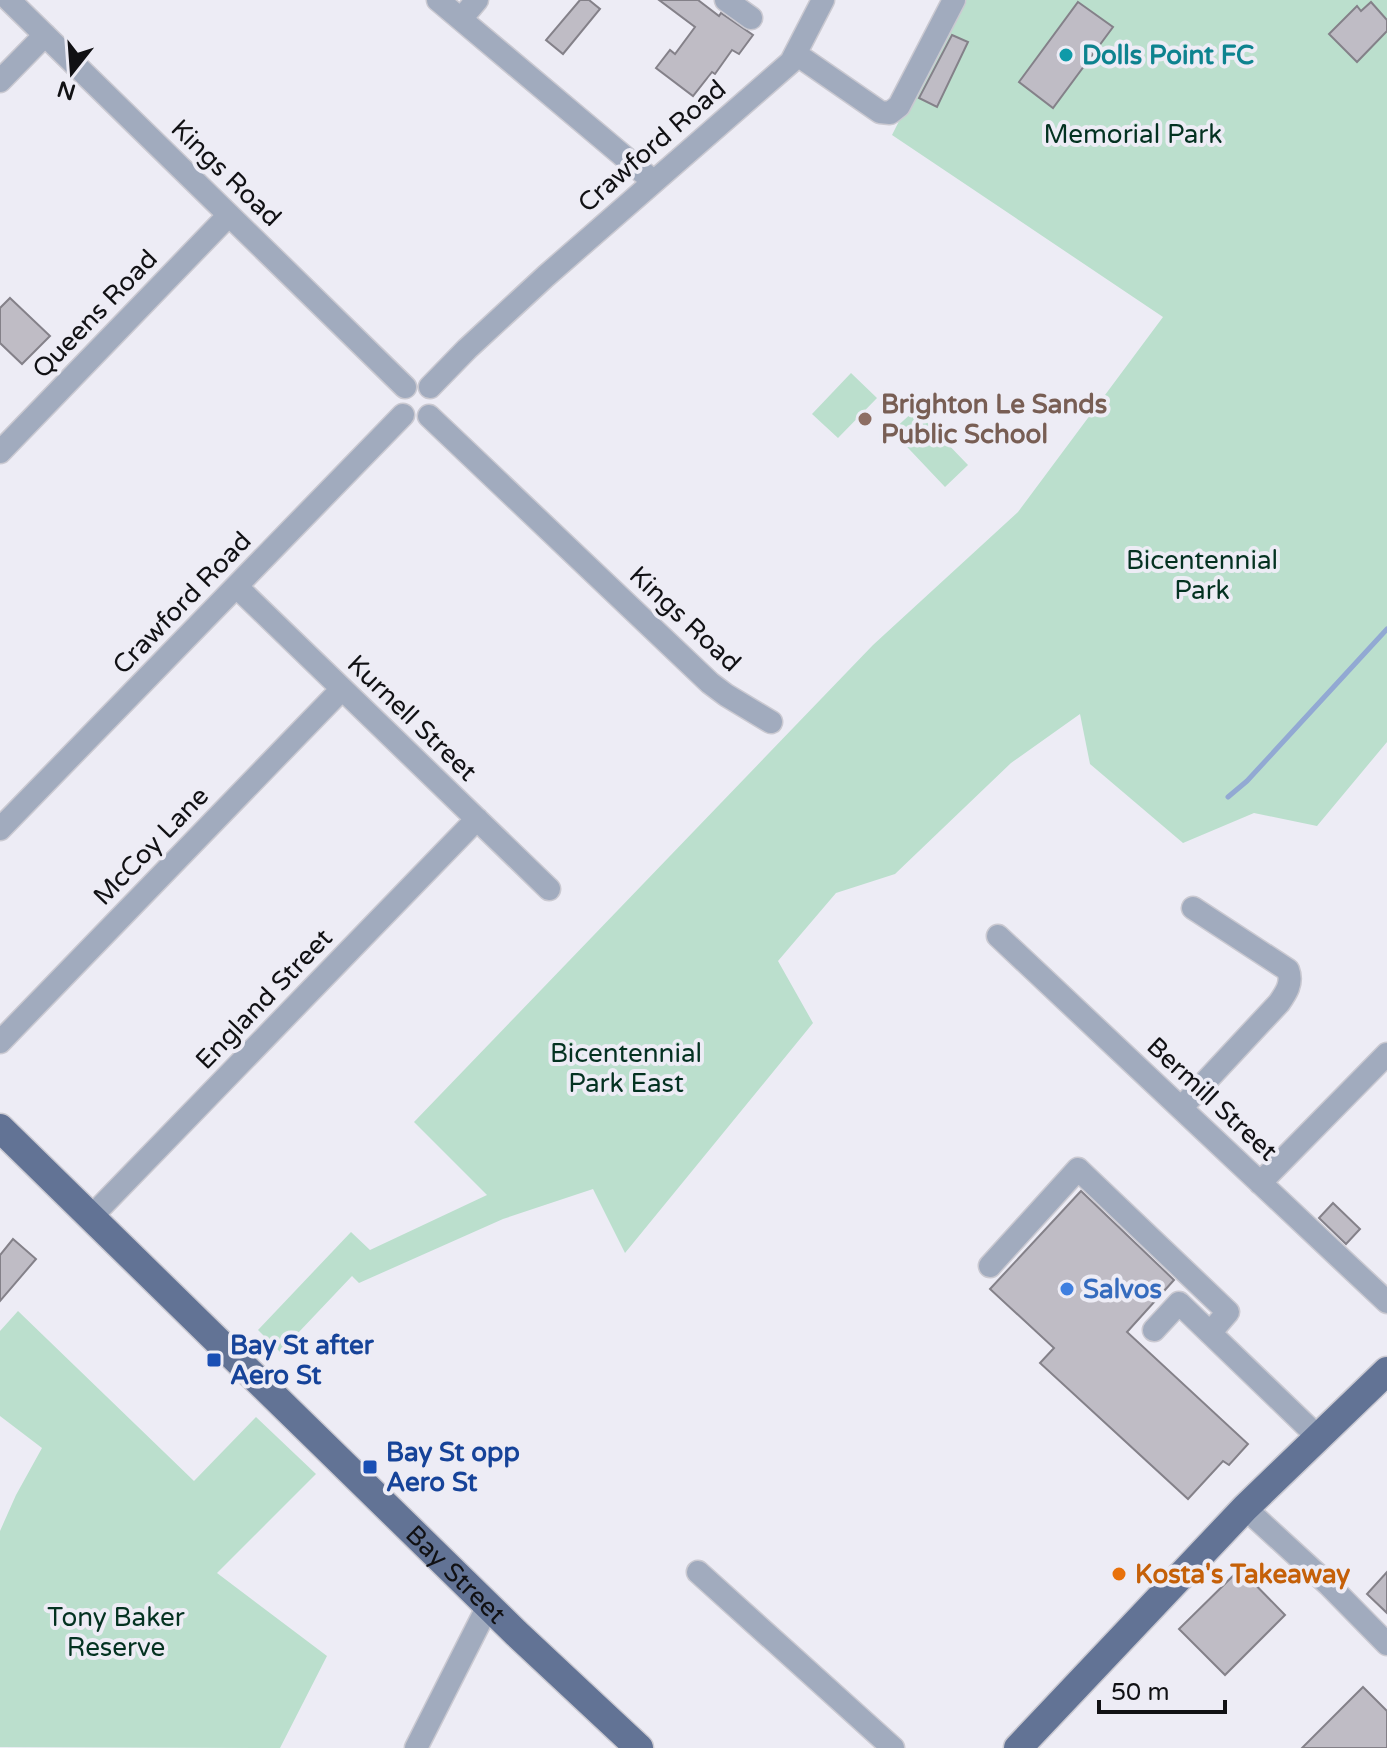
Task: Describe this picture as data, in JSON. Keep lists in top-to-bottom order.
{
  "streets": {
    "main road": ["Bay Street"],
    "street": [
      "Crawford Road",
      "Kings Road",
      "Queens Road",
      "Kurnell Street",
      "McCoy Lane",
      "England Street",
      "Bermill Street"
    ]
  },
  "crossings": [
    ["Crawford Road", "Kings Road"],
    ["Crawford Road", "Kurnell Street"],
    ["Kings Road", "Queens Road"],
    ["Kurnell Street", "McCoy Lane"],
    ["Kurnell Street", "England Street"],
    ["England Street", "Bay Street"]
  ],
  "parks": [
    "Memorial Park",
    "Bicentennial Park",
    "Bicentennial Park East",
    "Tony Baker Reserve"
  ],
  "places": {
    "other": [
      "Dolls Point FC",
      "Brighton Le Sands Public School",
      "Salvos",
      "Kosta's Takeaway"
    ],
    "transit": ["Bay St after Aero St", "Bay St opp Aero St"]
  },
  "scale_bar": "50 m",
  "north": "bottom"
}
